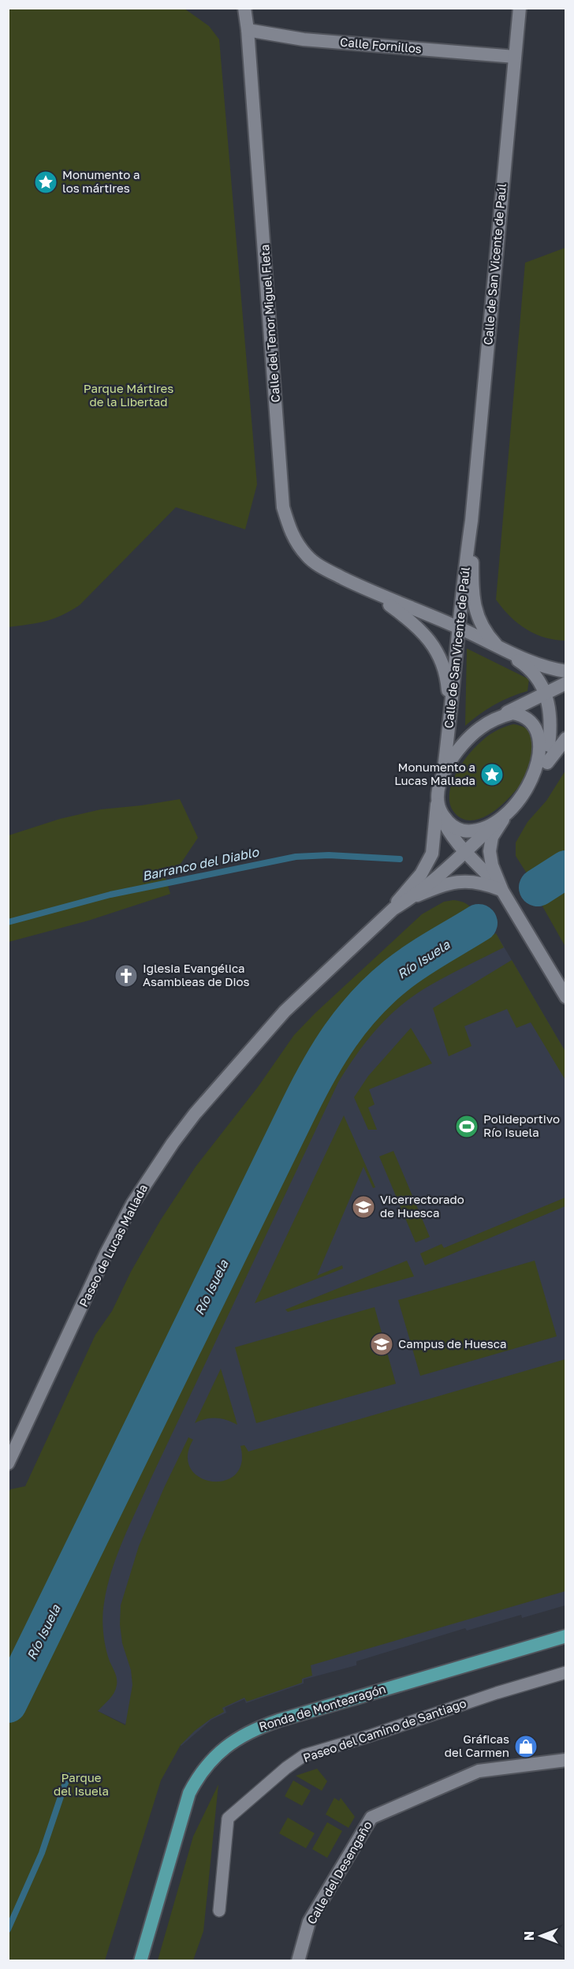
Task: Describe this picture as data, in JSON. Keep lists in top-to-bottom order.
{
  "streets": {
    "main road": ["Ronda de Montearagón"],
    "street": [
      "Calle Fornillos",
      "Calle de San Vicente de Paúl",
      "Calle del Tenor Miguel Fleta",
      "Paseo de Lucas Mallada",
      "Paseo del Camino de Santiago",
      "Calle del Desengaño"
    ]
  },
  "crossings": [
    ["Calle Fornillos", "Calle de San Vicente de Paúl"],
    ["Calle Fornillos", "Calle del Tenor Miguel Fleta"],
    ["Calle de San Vicente de Paúl", "Calle del Tenor Miguel Fleta"],
    ["Calle de San Vicente de Paúl", "Paseo de Lucas Mallada"]
  ],
  "water": ["Barranco del Diablo", "Río Isuela"],
  "parks": ["Parque Mártires de la Libertad", "Parque del Isuela"],
  "places": {
    "place": ["Monumento a los mártires", "Monumento a Lucas Mallada"],
    "church": ["Iglesia Evangélica Asambleas de Dios"],
    "sports": ["Polideportivo Río Isuela"],
    "school or university": ["Vicerrectorado de Huesca", "Campus de Huesca"],
    "shop": ["Gráficas del Carmen"]
  },
  "north": "left"
}
